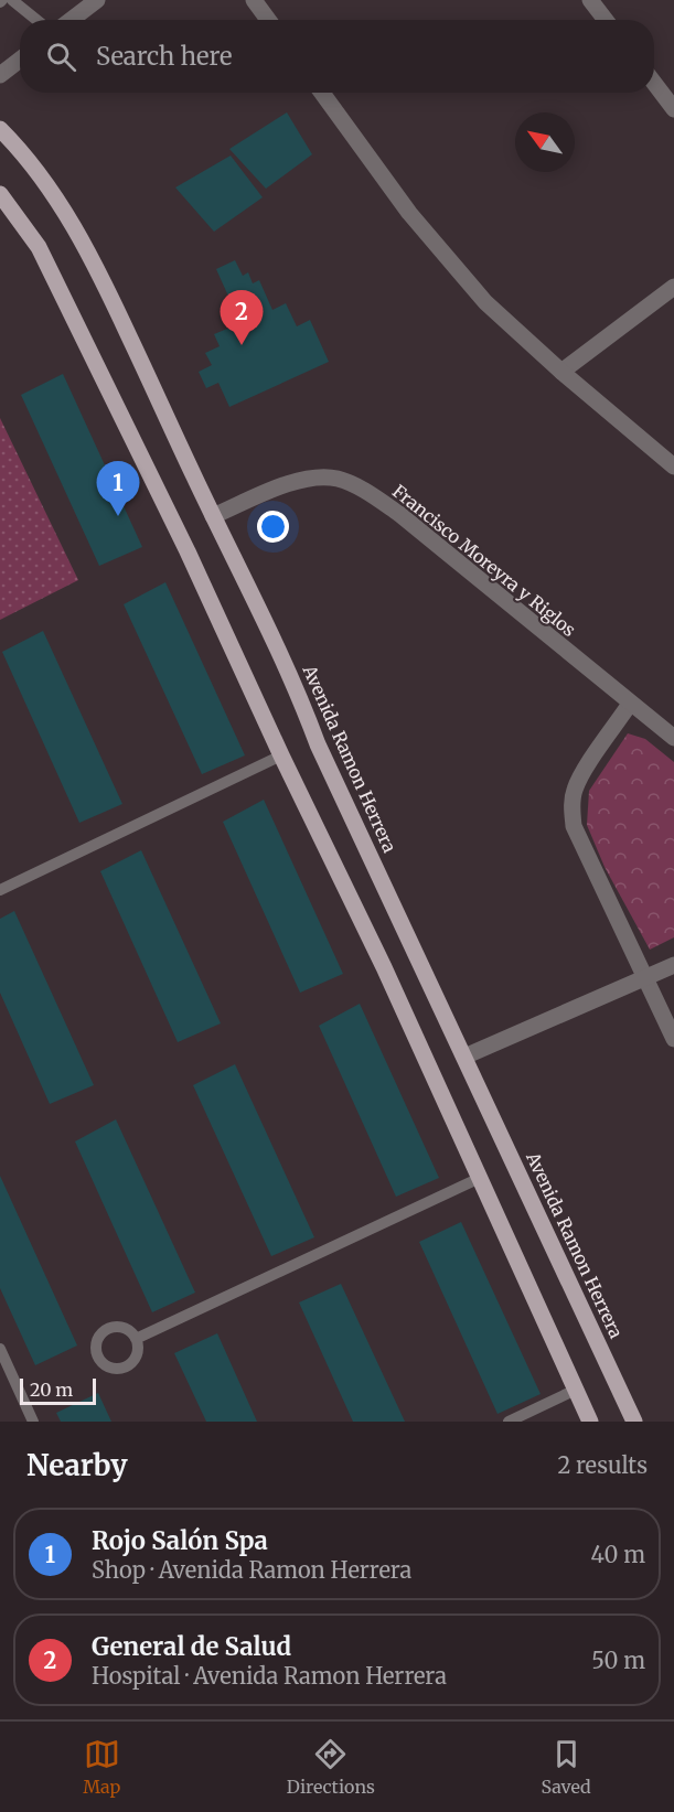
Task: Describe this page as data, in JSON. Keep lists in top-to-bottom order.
{
  "streets": {
    "main road": ["Avenida Ramon Herrera"],
    "street": ["Francisco Moreyra y Riglos"]
  },
  "crossings": [
    ["Francisco Moreyra y Riglos", "Avenida Ramon Herrera"]
  ],
  "scale_bar": "20 m",
  "north": "top left",
  "page": {
    "search": "Search here",
    "pins": ["2", "1"],
    "scale": "20 m",
    "heading": ["Nearby", "2 results"],
    "list": [
      {
        "mark": "1",
        "name": "Rojo Salón Spa",
        "note": "Shop · Avenida Ramon Herrera",
        "value": "40 m"
      },
      {
        "mark": "2",
        "name": "General de Salud",
        "note": "Hospital · Avenida Ramon Herrera",
        "value": "50 m"
      }
    ],
    "nav": ["Map", "Directions", "Saved"]
  }
}
